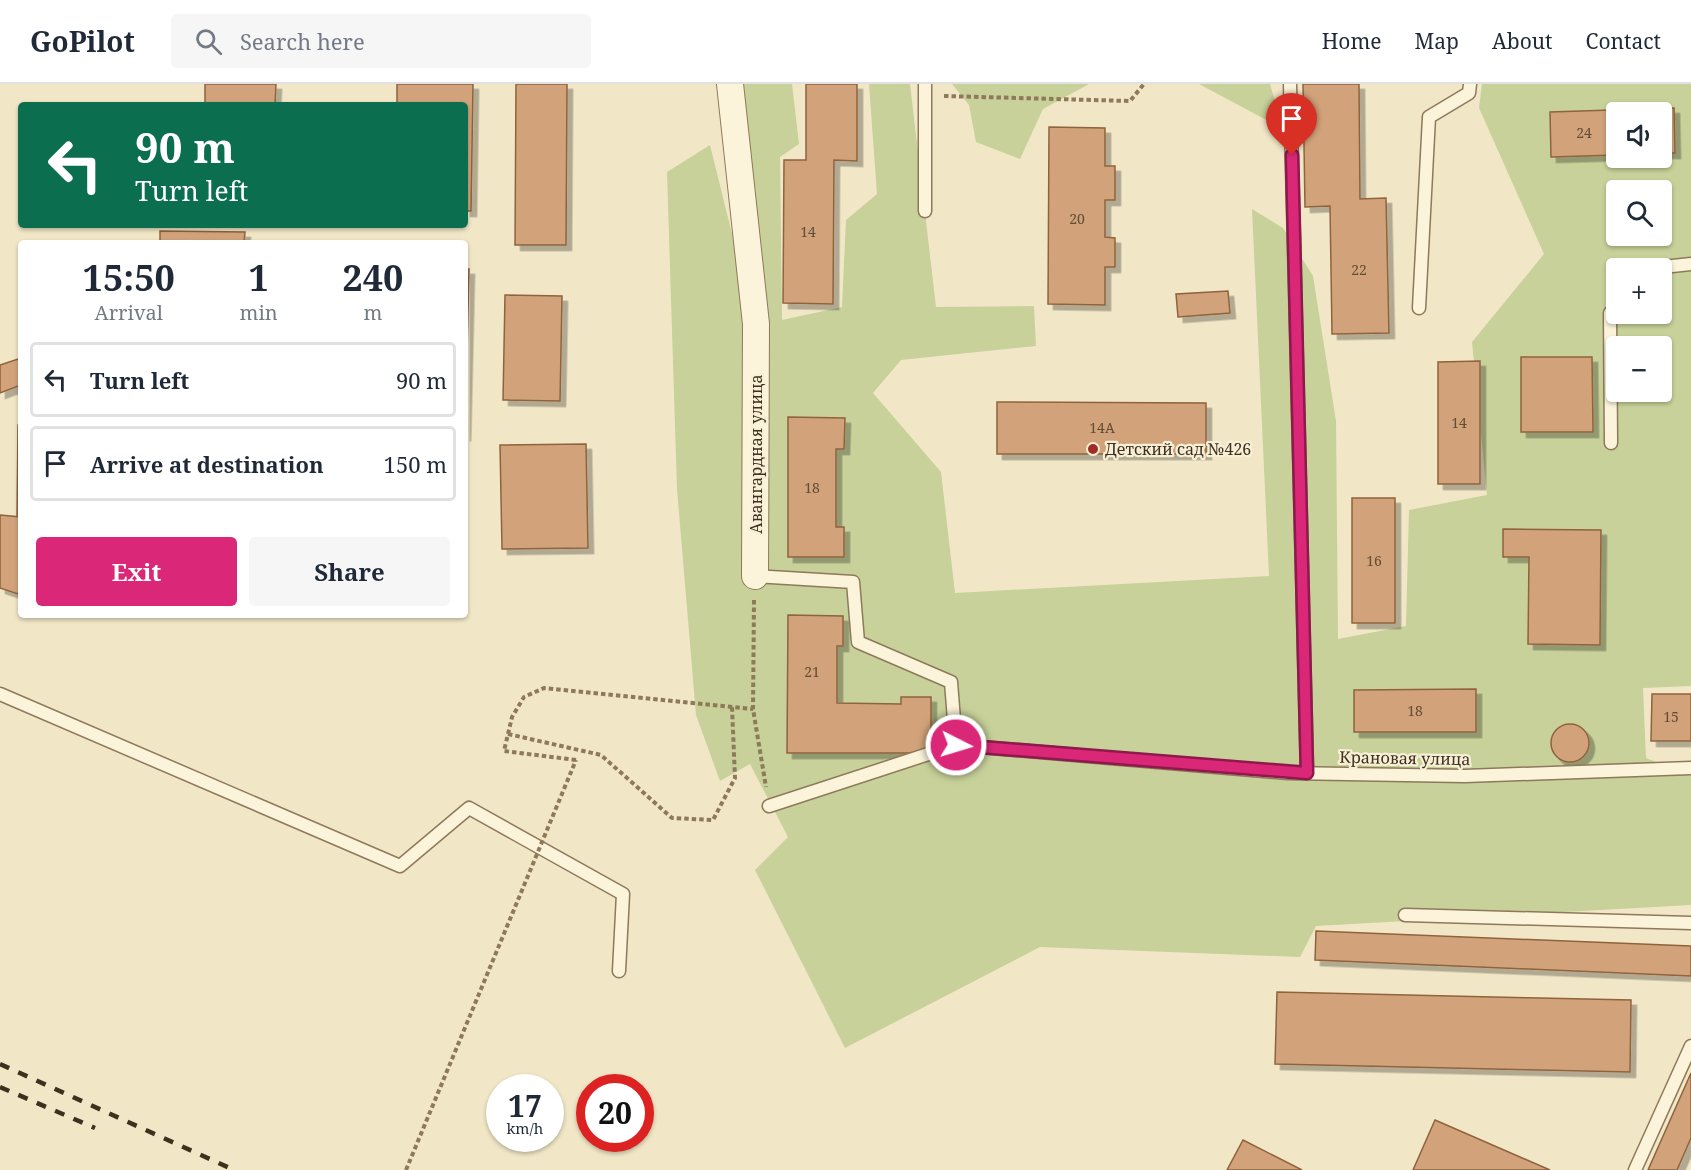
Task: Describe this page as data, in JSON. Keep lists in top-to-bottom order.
{
  "streets": {
    "street": ["Авангардная улица"],
    "lane": ["Крановая улица"]
  },
  "places": ["Детский сад №426"],
  "house_numbers": [
    "24",
    "20",
    "14",
    "22",
    "14",
    "14А",
    "18",
    "16",
    "21",
    "18",
    "15"
  ],
  "page": {
    "header": "GoPilot",
    "search": "Search here",
    "nav": [
      "Home",
      "Map",
      "About",
      "Contact"
    ],
    "map_buttons": ["+", "−"],
    "turn": ["90 m", "Turn left"],
    "eta": [
      "15:50",
      "Arrival",
      "1",
      "min",
      "240",
      "m"
    ],
    "list": [
      {
        "name": "Turn left",
        "value": "90 m"
      },
      {
        "name": "Arrive at destination",
        "value": "150 m"
      }
    ],
    "buttons": ["Exit", "Share"],
    "speed": "17 km/h",
    "limit": "20"
  }
}
